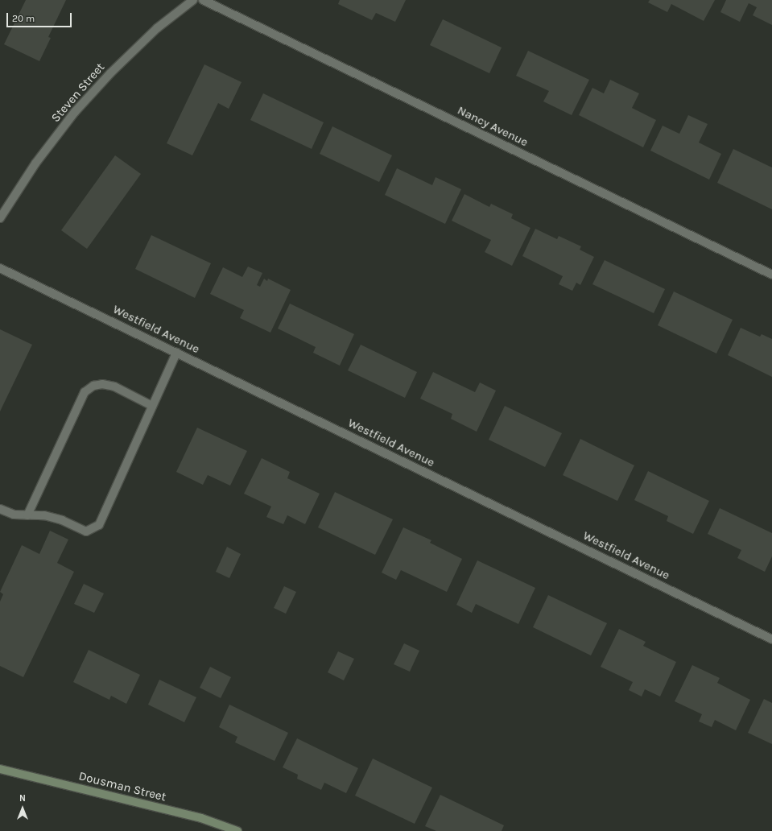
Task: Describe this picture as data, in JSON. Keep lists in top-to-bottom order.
{
  "streets": {
    "street": [
      "Steven Street",
      "Nancy Avenue",
      "Westfield Avenue",
      "Dousman Street"
    ]
  },
  "scale_bar": "20 m",
  "north": "top"
}
